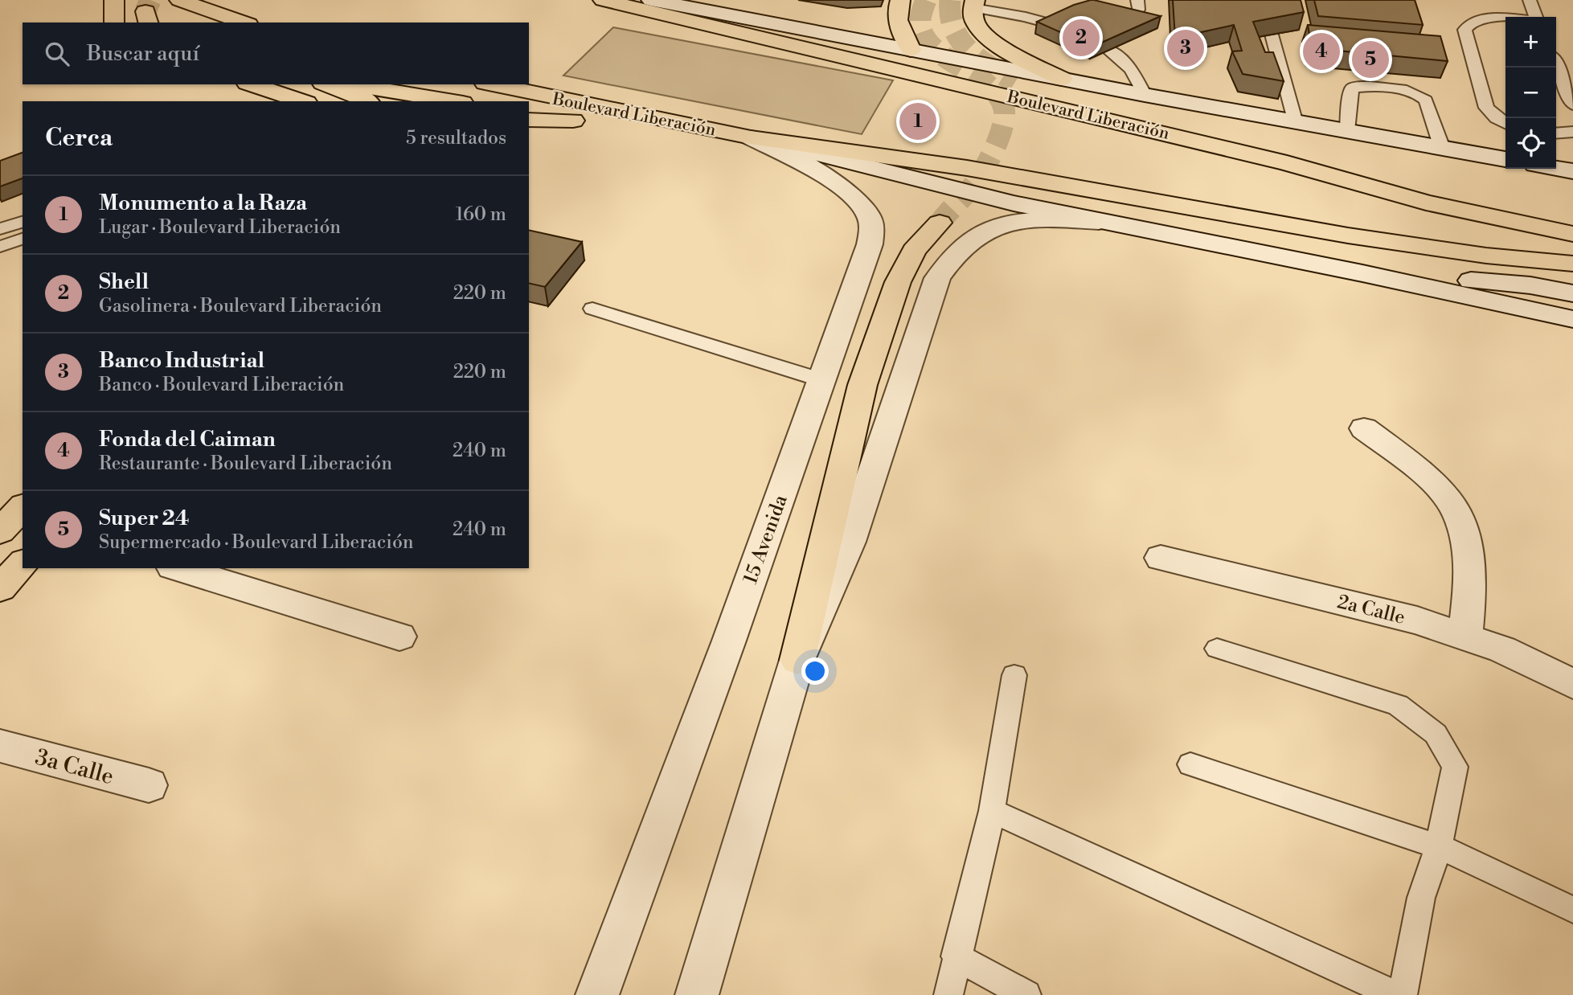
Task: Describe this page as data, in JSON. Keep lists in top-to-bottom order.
{
  "streets": {
    "main road": ["Boulevard Liberación"],
    "street": ["15 Avenida", "2a Calle", "3a Calle"]
  },
  "crossings": [
    ["Boulevard Liberación", "15 Avenida"]
  ],
  "page": {
    "pins": [
      "2",
      "3",
      "4",
      "5",
      "1"
    ],
    "map_buttons": ["+", "−"],
    "search": "Buscar aquí",
    "heading": ["Cerca", "5 resultados"],
    "list": [
      {
        "mark": "1",
        "name": "Monumento a la Raza",
        "note": "Lugar · Boulevard Liberación",
        "value": "160 m"
      },
      {
        "mark": "2",
        "name": "Shell",
        "note": "Gasolinera · Boulevard Liberación",
        "value": "220 m"
      },
      {
        "mark": "3",
        "name": "Banco Industrial",
        "note": "Banco · Boulevard Liberación",
        "value": "220 m"
      },
      {
        "mark": "4",
        "name": "Fonda del Caiman",
        "note": "Restaurante · Boulevard Liberación",
        "value": "240 m"
      },
      {
        "mark": "5",
        "name": "Super 24",
        "note": "Supermercado · Boulevard Liberación",
        "value": "240 m"
      }
    ]
  }
}
